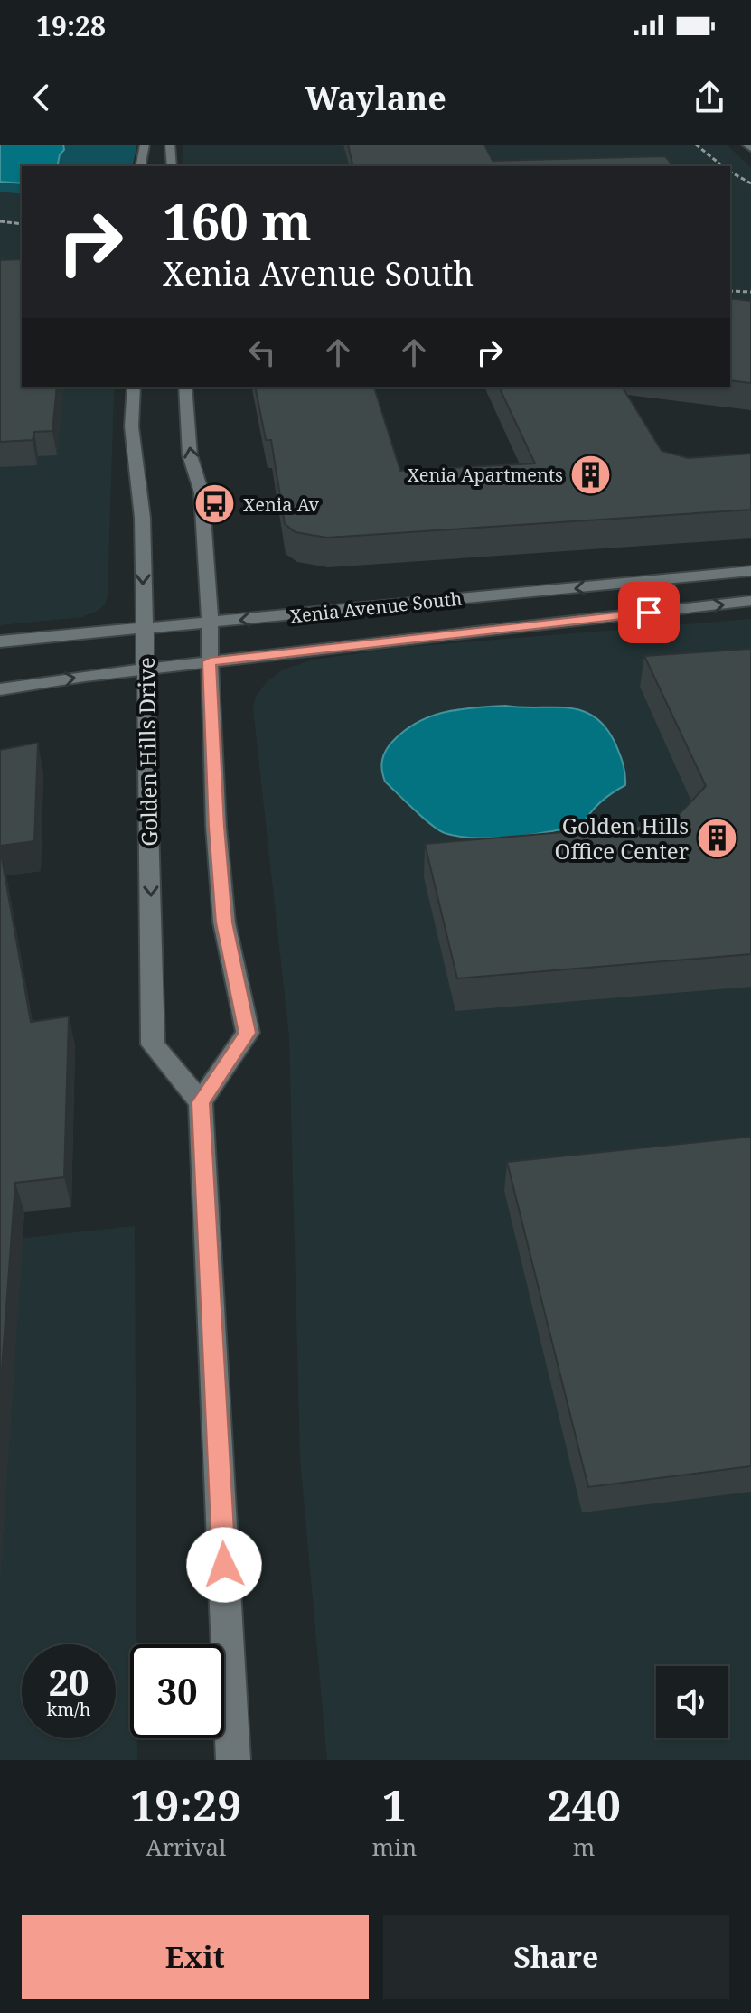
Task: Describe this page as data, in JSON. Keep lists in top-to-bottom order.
{
  "streets": {
    "street": ["Xenia Avenue South", "Golden Hills Drive"]
  },
  "crossings": [
    ["Xenia Avenue South", "Golden Hills Drive"]
  ],
  "places": {
    "building": ["Xenia Apartments", "Golden Hills Office Center"],
    "bus stop": ["Xenia Av"]
  },
  "page": {
    "status": "19:28",
    "header": "Waylane",
    "turn": ["160 m", "Xenia Avenue South"],
    "speed": "20 km/h",
    "limit": "30",
    "eta": [
      "19:29",
      "Arrival",
      "1",
      "min",
      "240",
      "m"
    ],
    "buttons": ["Exit", "Share"]
  }
}
